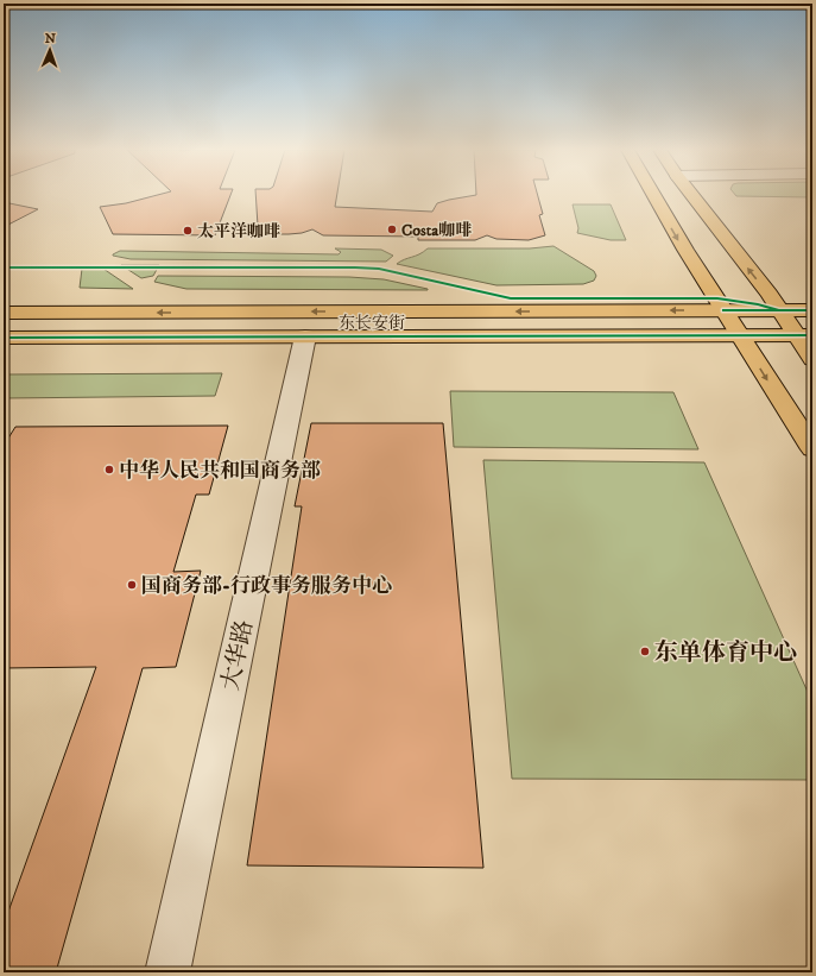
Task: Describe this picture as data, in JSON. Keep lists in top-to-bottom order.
{
  "streets": {
    "main road": ["东长安街"],
    "street": ["大华路"]
  },
  "crossings": [
    ["东长安街", "大华路"]
  ],
  "places": [
    "Costa咖啡",
    "太平洋咖啡",
    "中华人民共和国商务部",
    "国商务部-行政事务服务中心",
    "东单体育中心"
  ],
  "north": "top"
}
